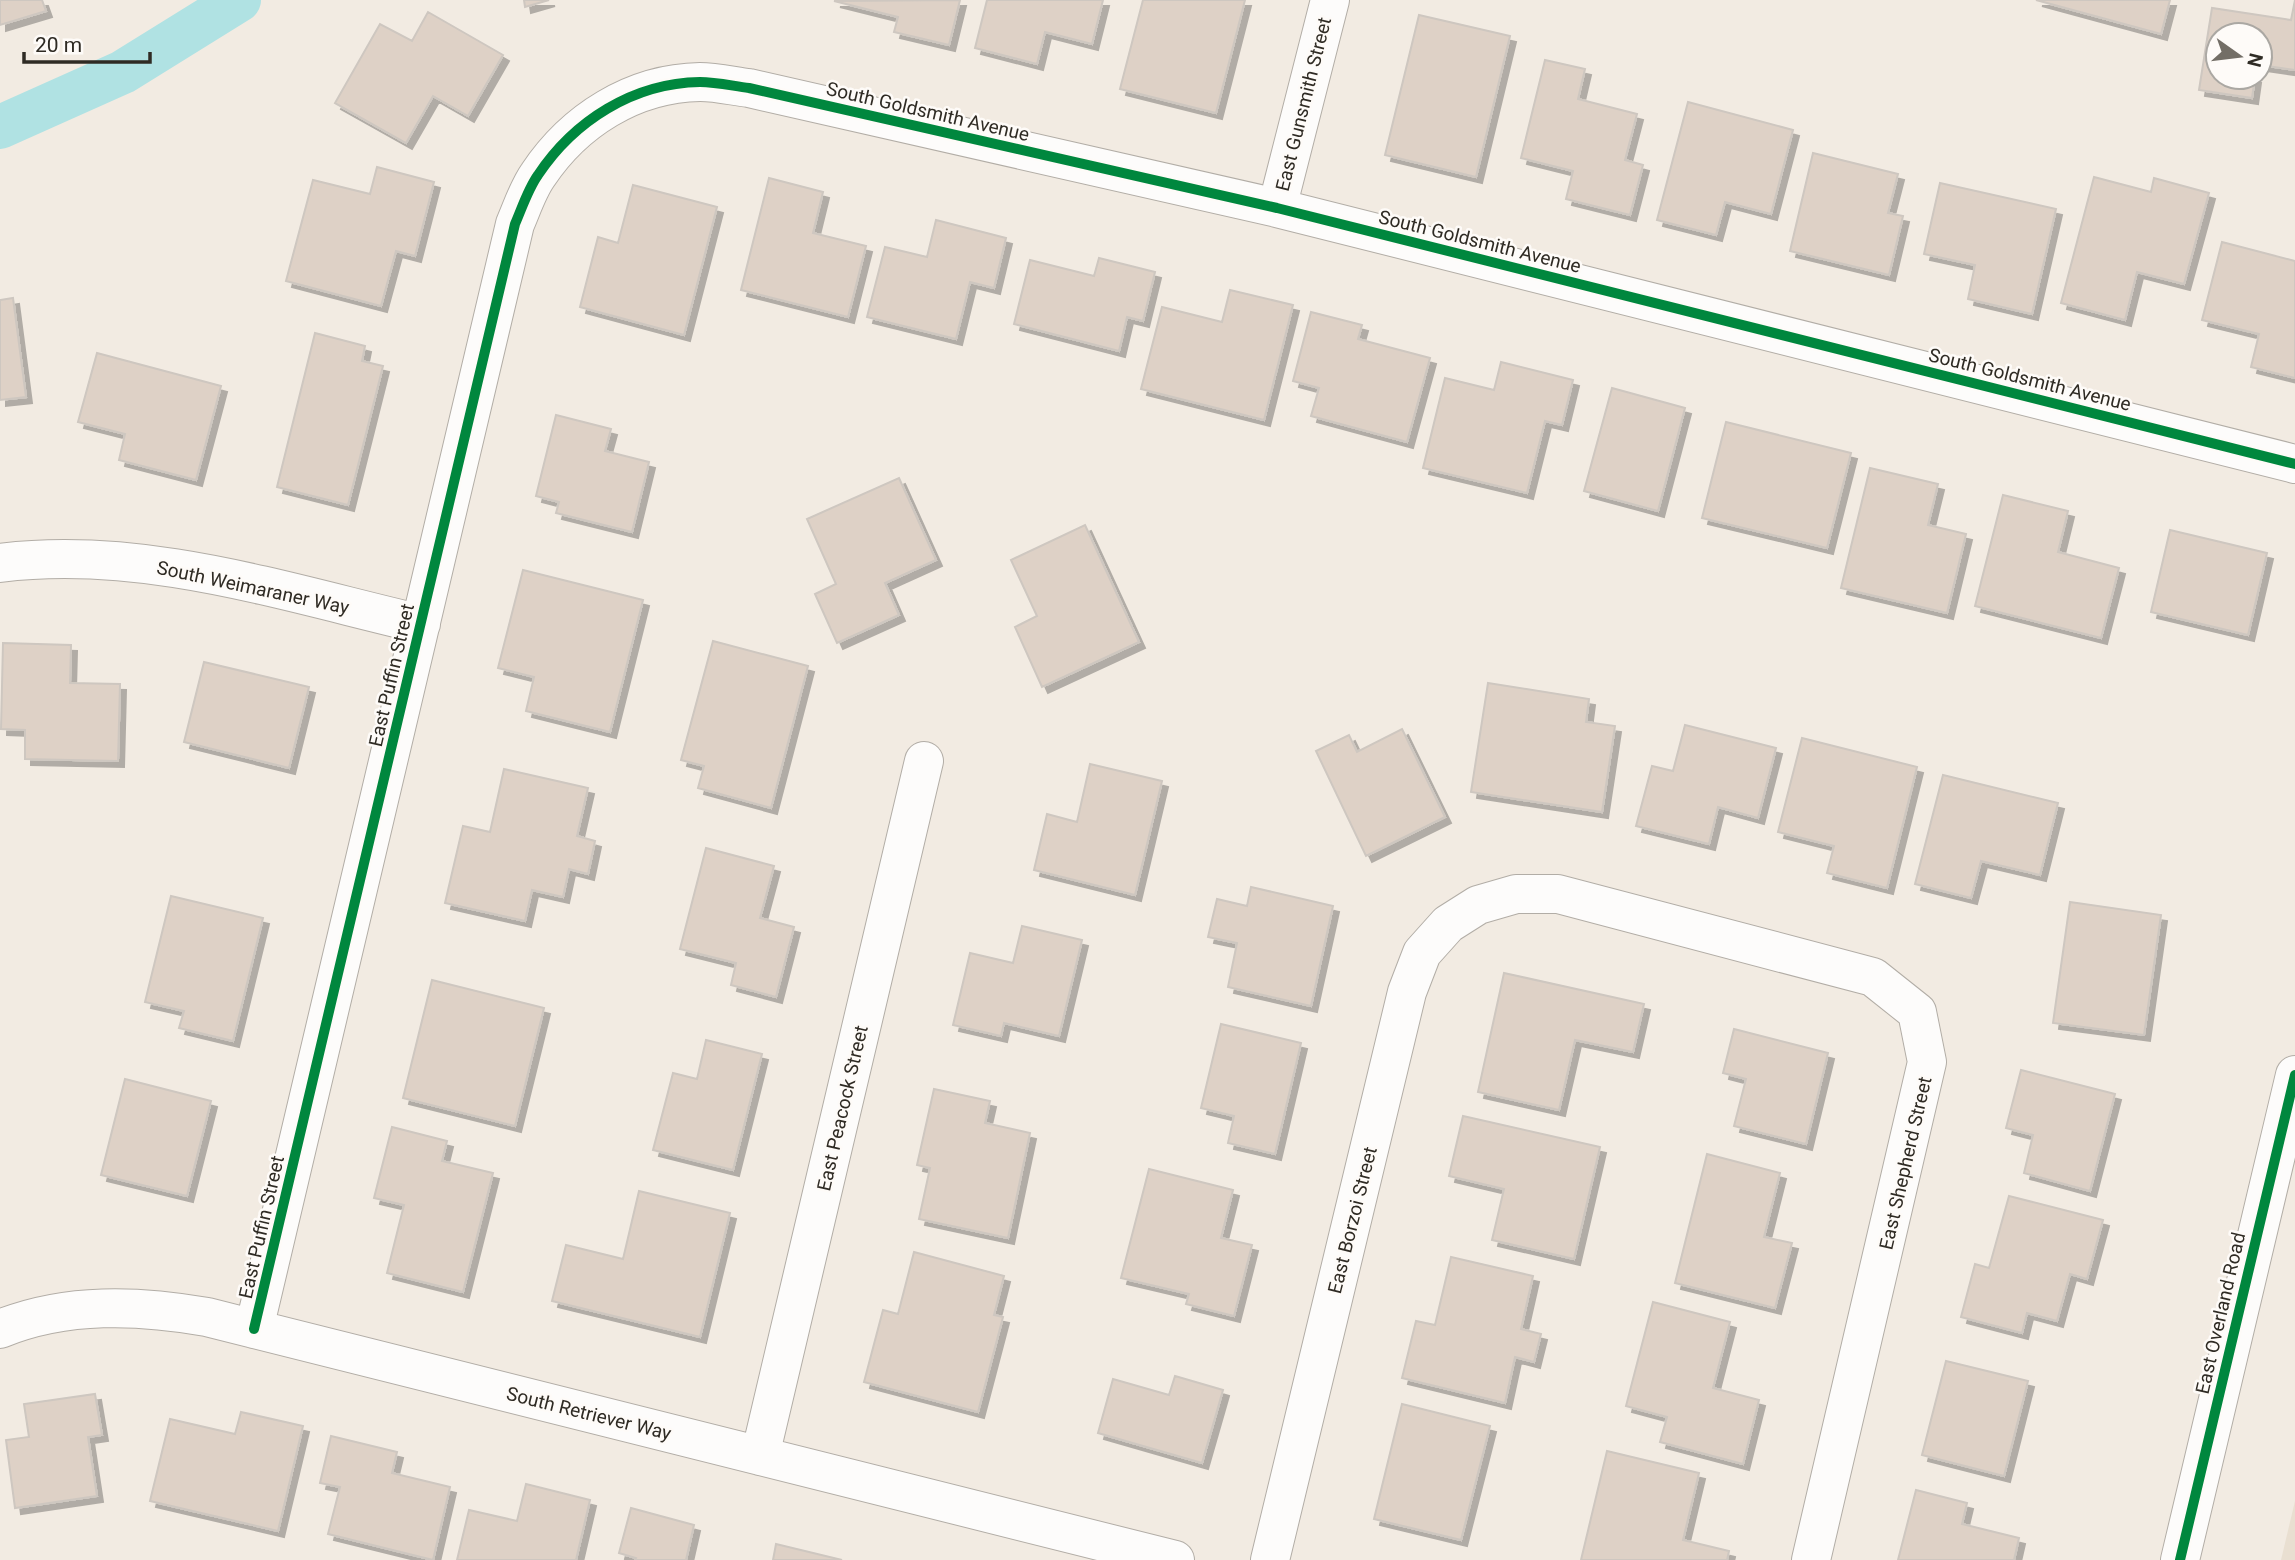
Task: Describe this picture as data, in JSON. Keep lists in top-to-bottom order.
{
  "streets": {
    "street": [
      "East Gunsmith Street",
      "South Goldsmith Avenue",
      "South Weimaraner Way",
      "East Puffin Street",
      "East Peacock Street",
      "East Shepherd Street",
      "East Borzoi Street",
      "East Overland Road",
      "South Retriever Way"
    ]
  },
  "crossings": [
    ["East Gunsmith Street", "South Goldsmith Avenue"],
    ["South Goldsmith Avenue", "East Puffin Street"],
    ["South Weimaraner Way", "East Puffin Street"],
    ["East Puffin Street", "South Retriever Way"],
    ["East Peacock Street", "South Retriever Way"],
    ["East Shepherd Street", "East Borzoi Street"]
  ],
  "scale_bar": "20 m",
  "north": "right"
}
